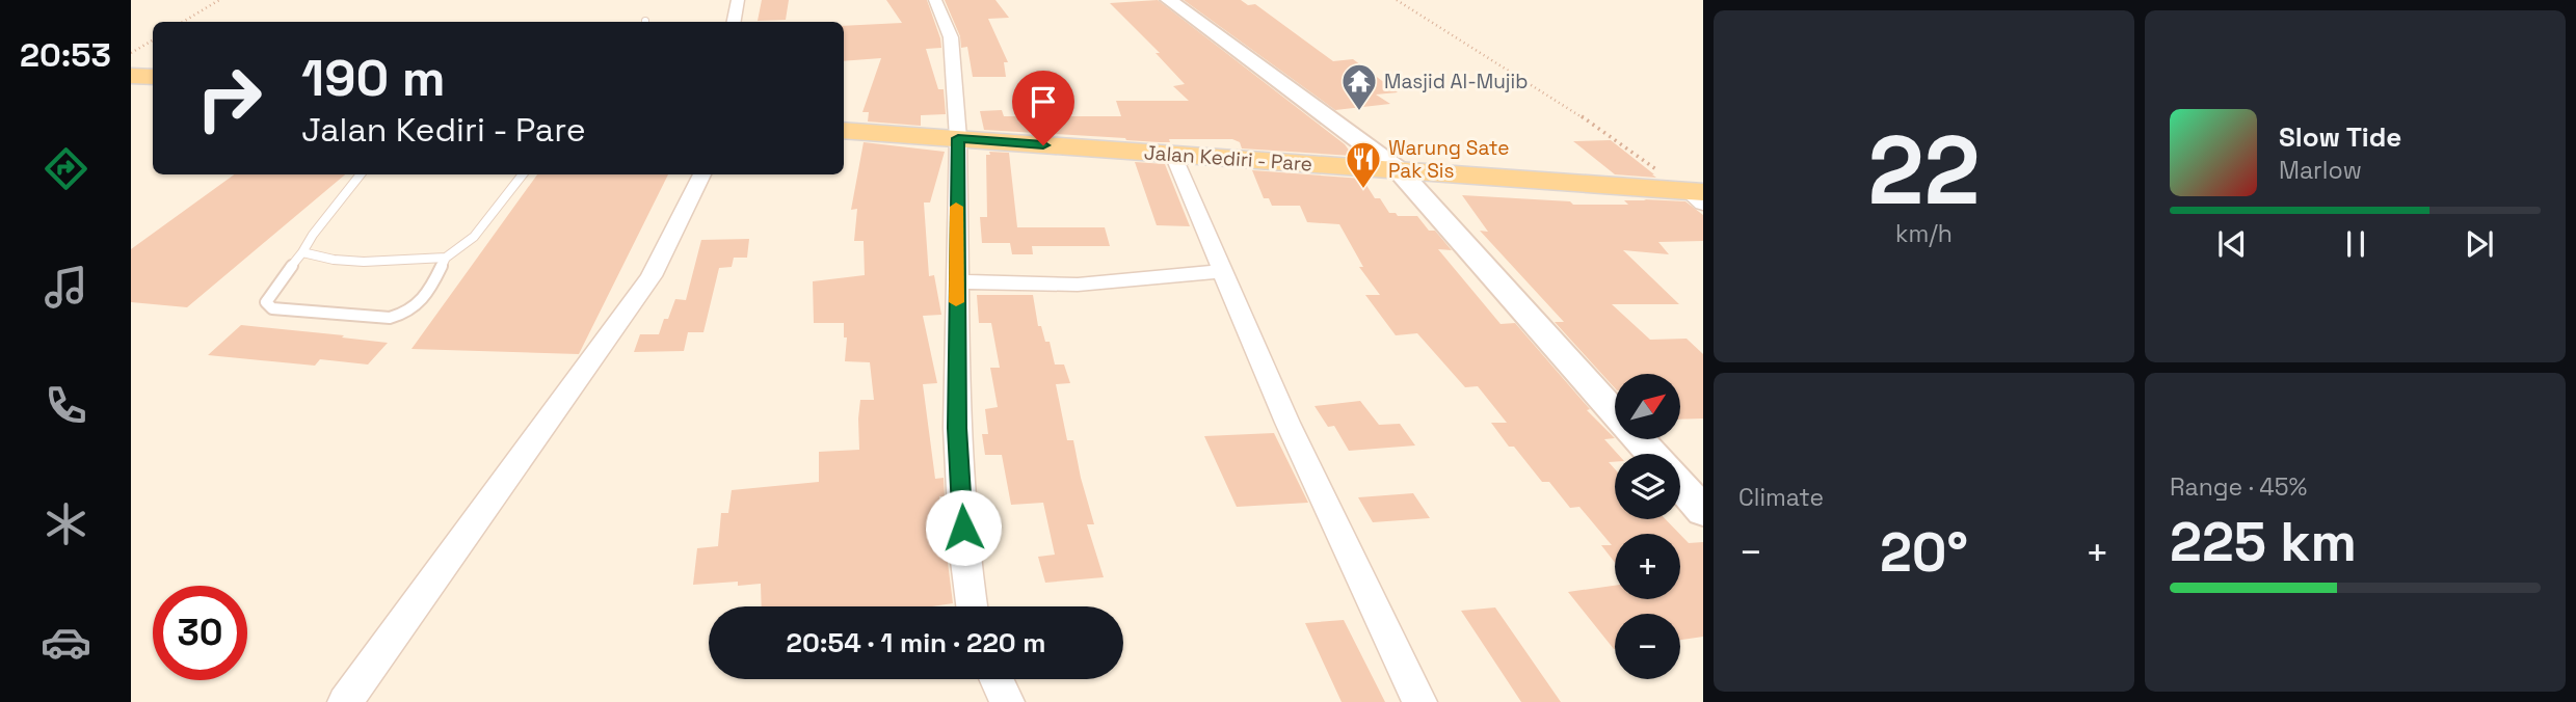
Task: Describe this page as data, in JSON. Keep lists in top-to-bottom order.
{
  "streets": {
    "main road": ["Jalan Kediri - Pare"]
  },
  "places": {
    "temple": ["Masjid Al-Mujib"],
    "restaurant": ["Warung Sate Pak Sis"]
  },
  "north": "top right",
  "page": {
    "tabs": "20:53",
    "tile": [
      ["22", "km/h"],
      "Climate",
      ["Range · 45%", "225 km"]
    ],
    "turn": ["190 m", "Jalan Kediri - Pare"],
    "song": ["Slow Tide", "Marlow"],
    "map_buttons": ["+", "−"],
    "heat": ["−", "20°", "+"],
    "limit": "30",
    "trip": "20:54 · 1 min · 220 m"
  }
}
